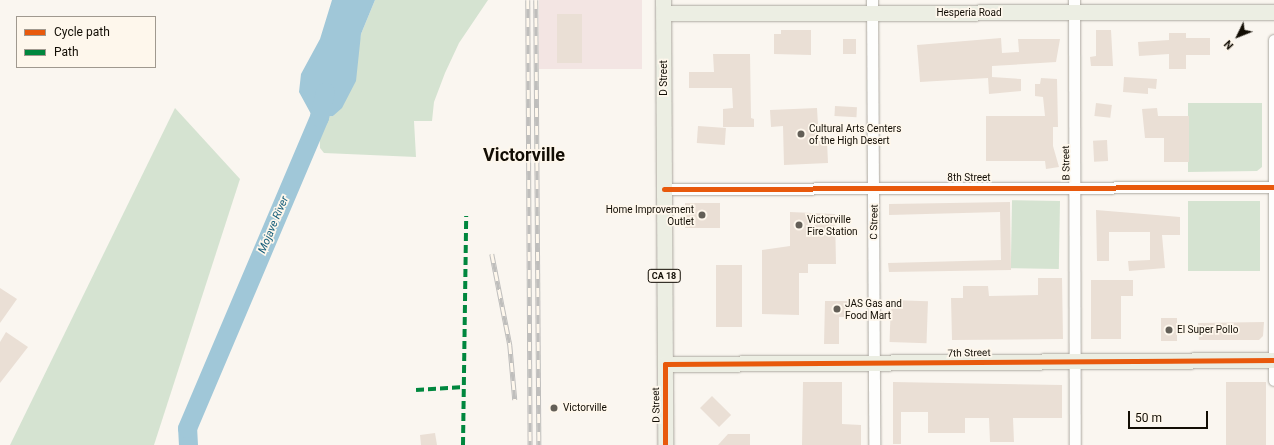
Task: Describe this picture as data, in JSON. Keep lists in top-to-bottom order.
{
  "streets": {
    "main road": [
      "Hesperia Road",
      "D Street",
      "CA 18",
      "7th Street"
    ],
    "street": ["B Street", "8th Street", "C Street"]
  },
  "crossings": [
    ["Hesperia Road", "D Street"],
    ["Hesperia Road", "B Street"],
    ["Hesperia Road", "C Street"],
    ["D Street", "8th Street"],
    ["D Street", "7th Street"],
    ["B Street", "8th Street"],
    ["B Street", "7th Street"],
    ["8th Street", "C Street"],
    ["C Street", "7th Street"]
  ],
  "districts": ["Victorville"],
  "water": ["Mojave River"],
  "places": [
    "Cultural Arts Centers of the High Desert",
    "Home Improvement Outlet",
    "Victorville Fire Station",
    "JAS Gas and Food Mart",
    "El Super Pollo",
    "Victorville"
  ],
  "legend": ["Cycle path", "Path"],
  "scale_bar": "50 m",
  "north": "bottom left"
}
